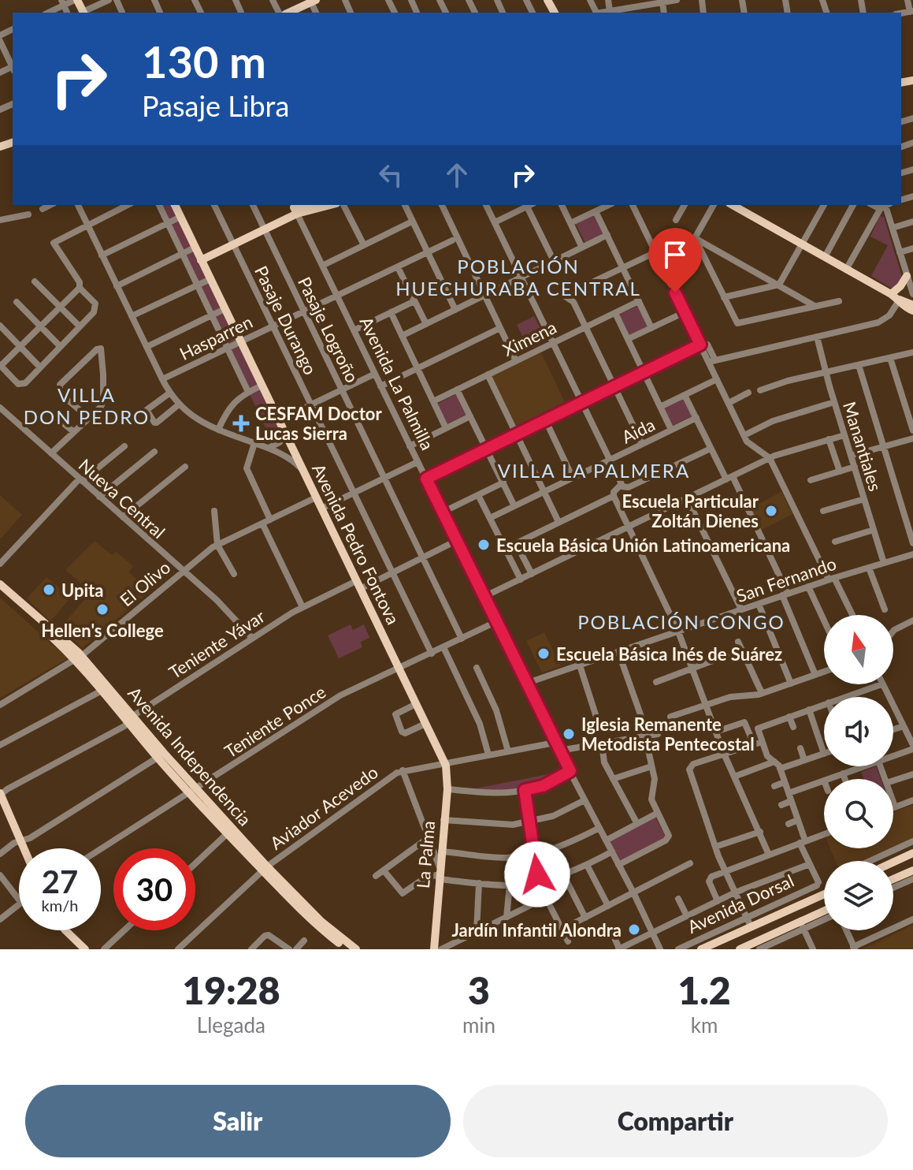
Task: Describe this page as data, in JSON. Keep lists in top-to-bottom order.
{
  "streets": {
    "main road": [
      "Avenida Pedro Fontova",
      "Avenida Independencia",
      "La Palma",
      "Avenida Dorsal"
    ],
    "street": [
      "Pasaje Durango",
      "Pasaje Logroño",
      "Hasparren",
      "Ximena",
      "Avenida La Palmilla",
      "Aida",
      "Manantiales",
      "Nueva Central",
      "San Fernando",
      "El Olivo",
      "Teniente Yávar",
      "Teniente Ponce",
      "Aviador Acevedo"
    ]
  },
  "crossings": [
    ["Pasaje Durango", "Hasparren"],
    ["Pasaje Durango", "Teniente Yávar"],
    ["Pasaje Durango", "Teniente Ponce"],
    ["Pasaje Logroño", "Hasparren"],
    ["Pasaje Logroño", "Teniente Yávar"],
    ["Pasaje Logroño", "Teniente Ponce"],
    ["Hasparren", "Avenida La Palmilla"],
    ["Hasparren", "Avenida Pedro Fontova"],
    ["Avenida La Palmilla", "San Fernando"],
    ["Avenida La Palmilla", "Teniente Yávar"],
    ["Avenida La Palmilla", "Teniente Ponce"],
    ["Avenida La Palmilla", "Aviador Acevedo"],
    ["Manantiales", "San Fernando"],
    ["Nueva Central", "El Olivo"],
    ["Nueva Central", "Teniente Yávar"],
    ["Avenida Pedro Fontova", "El Olivo"],
    ["Avenida Pedro Fontova", "Teniente Yávar"],
    ["Avenida Pedro Fontova", "Teniente Ponce"],
    ["Avenida Pedro Fontova", "Aviador Acevedo"],
    ["Avenida Pedro Fontova", "La Palma"],
    ["El Olivo", "Avenida Independencia"],
    ["Teniente Yávar", "Avenida Independencia"],
    ["Teniente Ponce", "Avenida Independencia"],
    ["Avenida Independencia", "Aviador Acevedo"],
    ["Aviador Acevedo", "La Palma"]
  ],
  "districts": [
    "POBLACIÓN HUECHURABA CENTRAL",
    "VILLA DON PEDRO",
    "VILLA LA PALMERA",
    "POBLACIÓN CONGO"
  ],
  "places": {
    "health": ["CESFAM Doctor Lucas Sierra"],
    "other": [
      "Escuela Particular Zoltán Dienes",
      "Escuela Básica Unión Latinoamericana",
      "Upita",
      "Hellen's College",
      "Escuela Básica Inés de Suárez",
      "Iglesia Remanente Metodista Pentecostal",
      "Jardín Infantil Alondra"
    ]
  },
  "north": "top",
  "page": {
    "turn": ["130 m", "Pasaje Libra"],
    "speed": "27 km/h",
    "limit": "30",
    "eta": [
      "19:28",
      "Llegada",
      "3",
      "min",
      "1.2",
      "km"
    ],
    "buttons": ["Salir", "Compartir"]
  }
}
